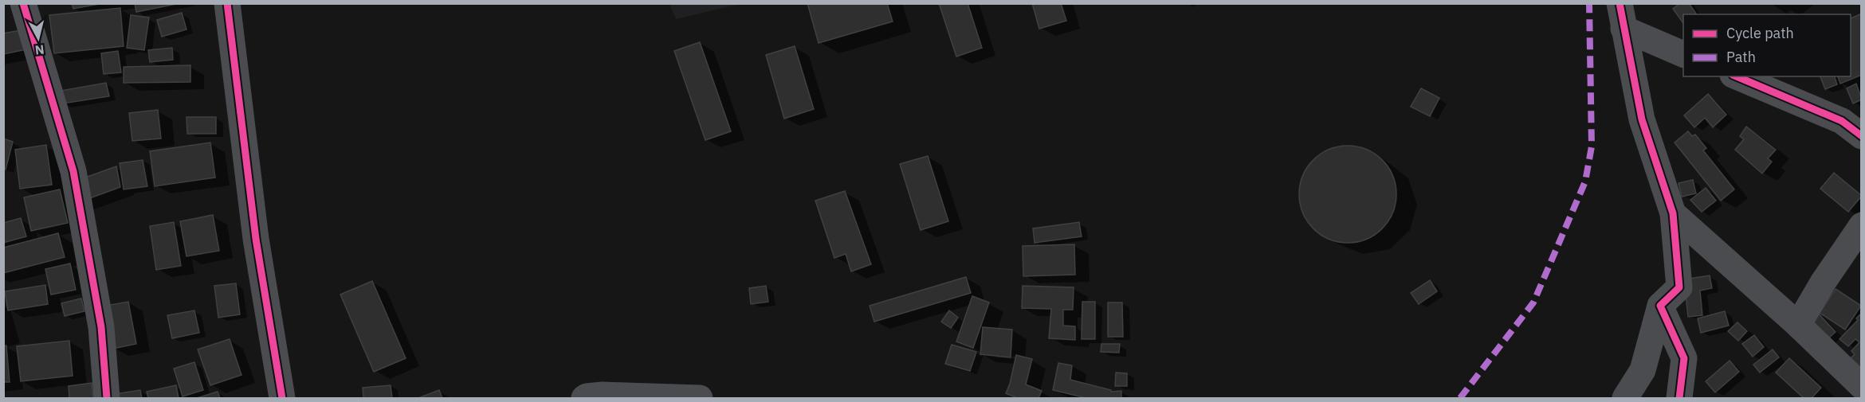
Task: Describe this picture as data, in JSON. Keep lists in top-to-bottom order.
{
  "legend": ["Cycle path", "Path"],
  "north": "bottom"
}
